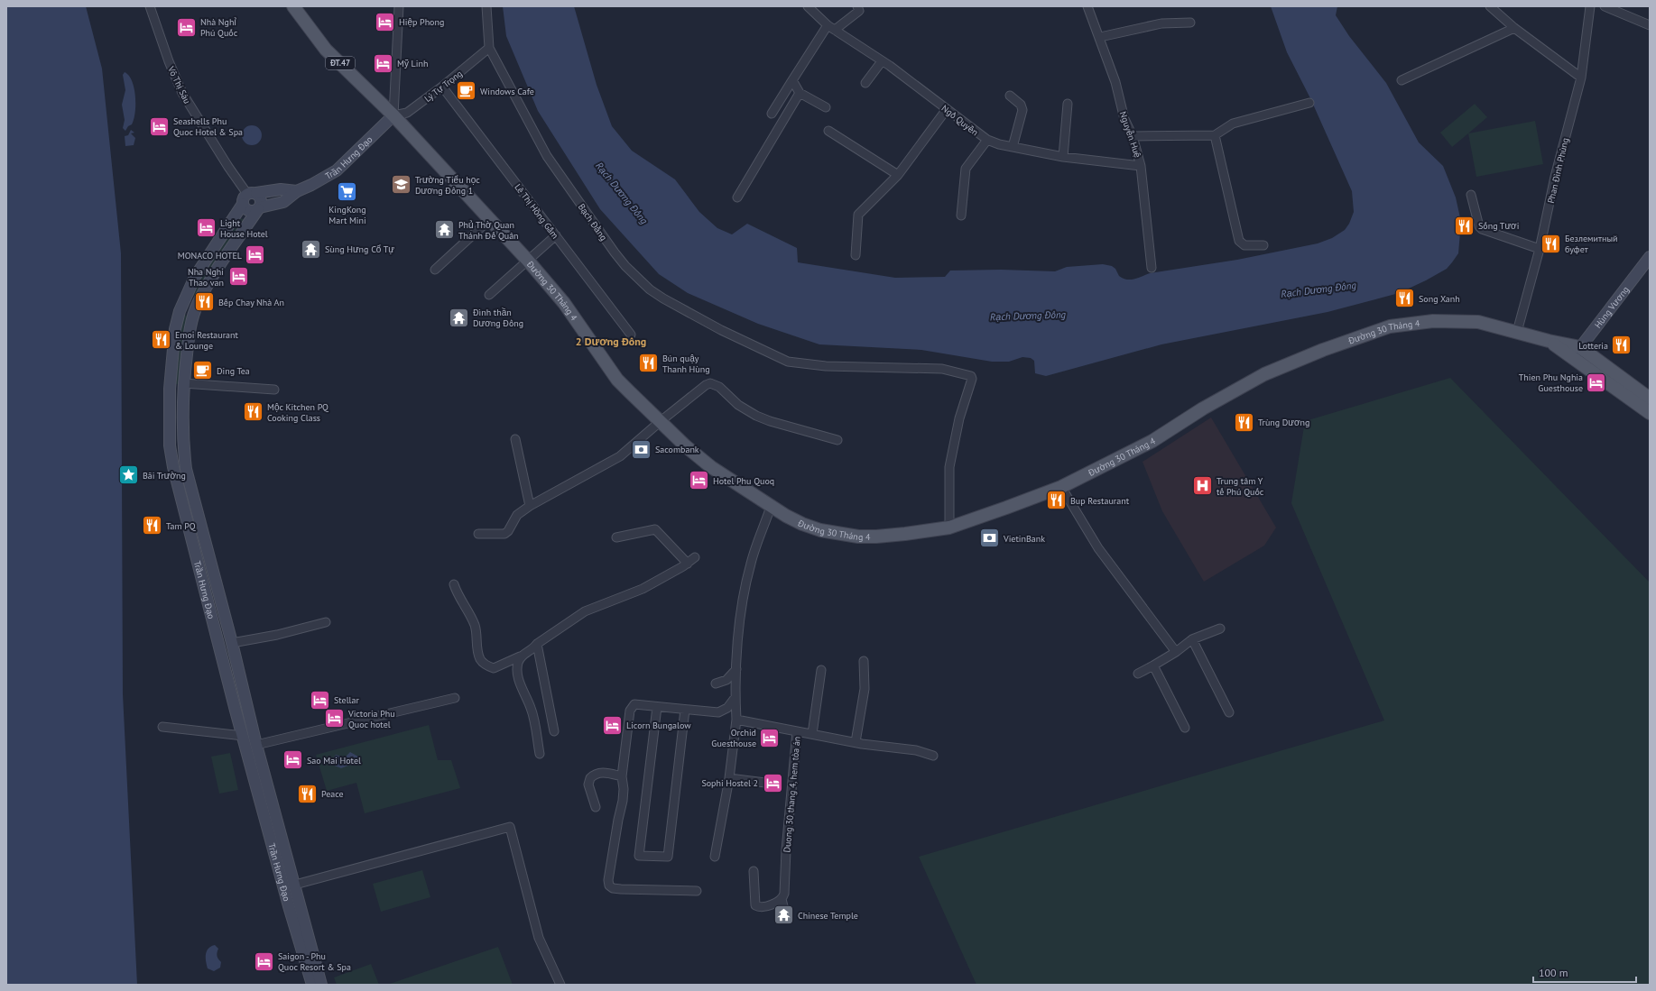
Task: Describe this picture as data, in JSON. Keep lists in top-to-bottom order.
{
  "streets": {
    "main road": [
      "ĐT.47",
      "Trần Hưng Đạo",
      "Đường 30 Tháng 4",
      "Hùng Vương"
    ],
    "street": [
      "Võ Thị Sáu",
      "Lý Tự Trọng",
      "Ngô Quyền",
      "Nguyễn Huệ",
      "Phan Đình Phùng",
      "Lê Thị Hồng Gấm",
      "Bạch Đằng",
      "Duong 30 thang 4, hem tòa án"
    ]
  },
  "crossings": [
    ["Võ Thị Sáu", "Trần Hưng Đạo"],
    ["Lý Tự Trọng", "Trần Hưng Đạo"],
    ["Lý Tự Trọng", "Lê Thị Hồng Gấm"],
    ["Lý Tự Trọng", "Bạch Đằng"],
    ["Lý Tự Trọng", "Đường 30 Tháng 4"],
    ["Ngô Quyền", "Nguyễn Huệ"],
    ["Trần Hưng Đạo", "Đường 30 Tháng 4"],
    ["Phan Đình Phùng", "Đường 30 Tháng 4"],
    ["Bạch Đằng", "Đường 30 Tháng 4"],
    ["Đường 30 Tháng 4", "Hùng Vương"]
  ],
  "districts": ["2 Dương Đông"],
  "water": ["Rạch Dương Đông"],
  "places": {
    "hotel": [
      "Hiệp Phong",
      "Nhà Nghỉ Phú Quốc",
      "Mỹ Linh",
      "Seashells Phu Quoc Hotel & Spa",
      "Light House Hotel",
      "MONACO HOTEL",
      "Nha Nghi Thao van",
      "Thien Phu Nghia Guesthouse",
      "Hotel Phu Quoq",
      "Stellar",
      "Victoria Phu Quoc hotel",
      "Licorn Bungalow",
      "Orchid Guesthouse",
      "Sao Mai Hotel",
      "Sophi Hostel 2",
      "Saigon - Phu Quoc Resort & Spa"
    ],
    "cafe": ["Windows Cafe", "Ding Tea"],
    "school or university": ["Trường Tiểu học Dương Đông 1"],
    "supermarket": ["KingKong Mart Mini"],
    "restaurant": [
      "Sống Tươi",
      "Безлемитный буфет",
      "Song Xanh",
      "Bếp Chay Nhà An",
      "Emoi Restaurant & Lounge",
      "Lotteria",
      "Bún quậy Thanh Hùng",
      "Mộc Kitchen PQ Cooking Class",
      "Trùng Dương",
      "Bup Restaurant",
      "Tam PQ",
      "Peace"
    ],
    "temple": [
      "Phủ Thờ Quan Thánh Đế Quân",
      "Sùng Hưng Cổ Tự",
      "Đình thần Dương Đông",
      "Chinese Temple"
    ],
    "bank": ["Sacombank", "VietinBank"],
    "place": ["Bãi Trường"],
    "hospital": ["Trung tâm Y tế Phú Quốc"]
  },
  "scale_bar": "100 m"
}
